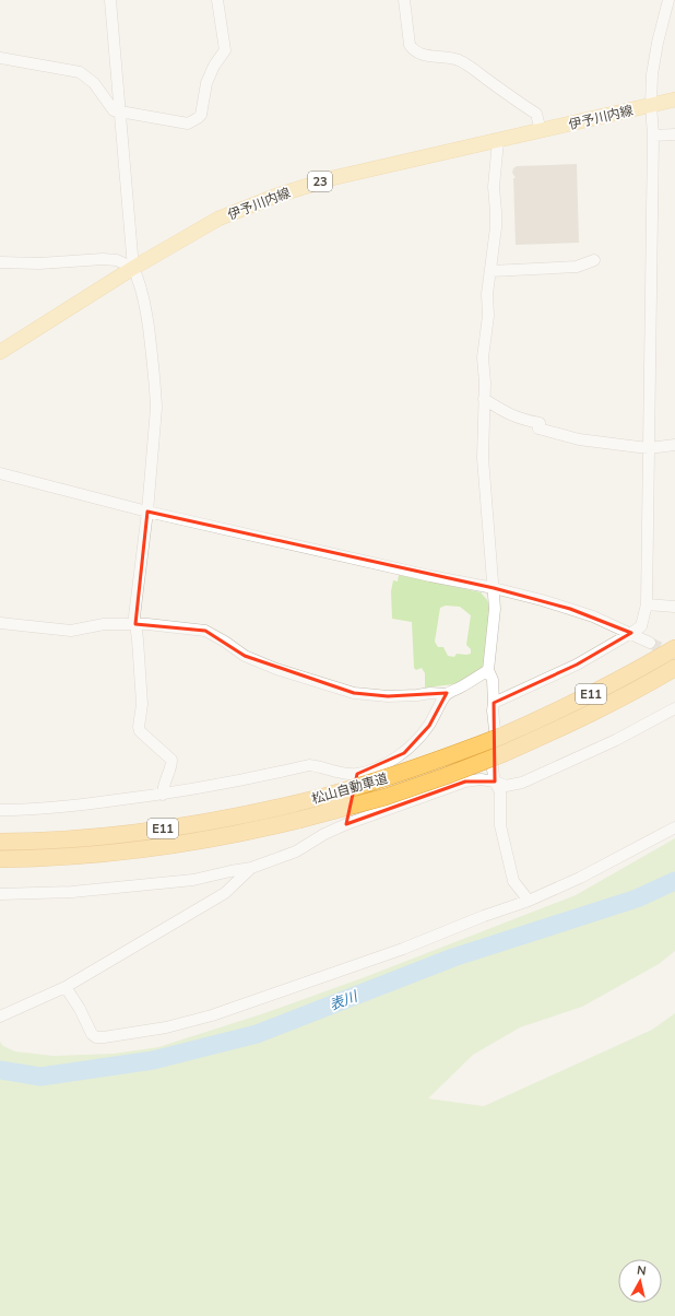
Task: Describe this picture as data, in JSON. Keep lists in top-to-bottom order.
{
  "streets": {
    "highway": ["E11", "松山自動車道"],
    "main road": ["伊予川内線", "23"]
  },
  "water": ["表川"],
  "north": "top"
}
